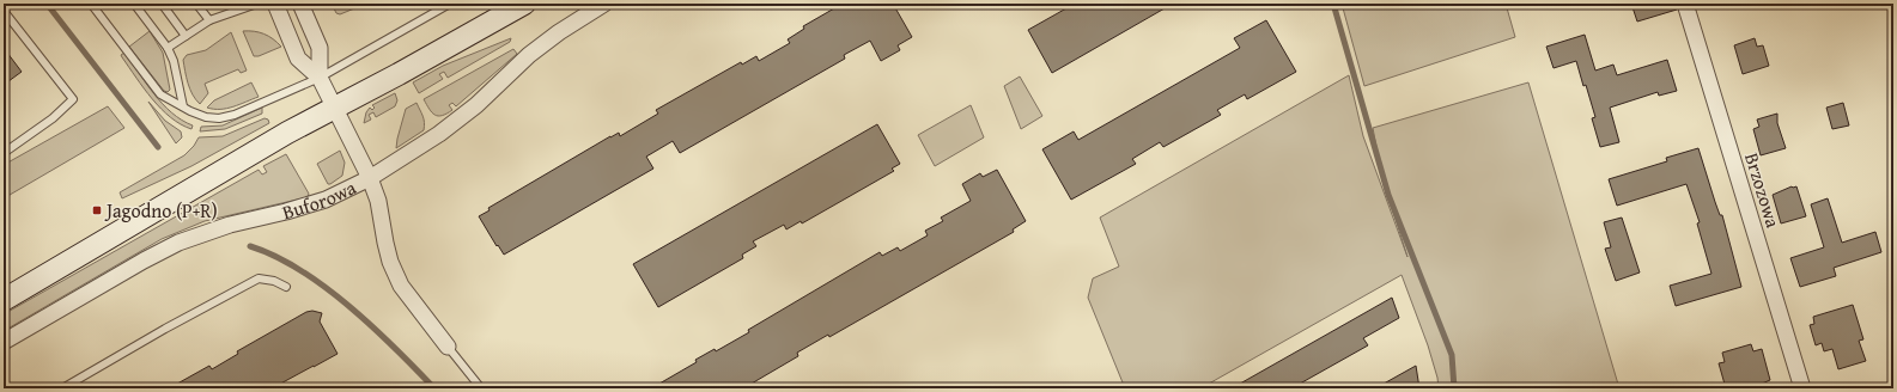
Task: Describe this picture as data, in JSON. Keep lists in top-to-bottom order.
{
  "streets": {
    "street": ["Brzozowa", "Buforowa"]
  },
  "places": {
    "transit": ["Jagodno (P+R)"]
  }
}
